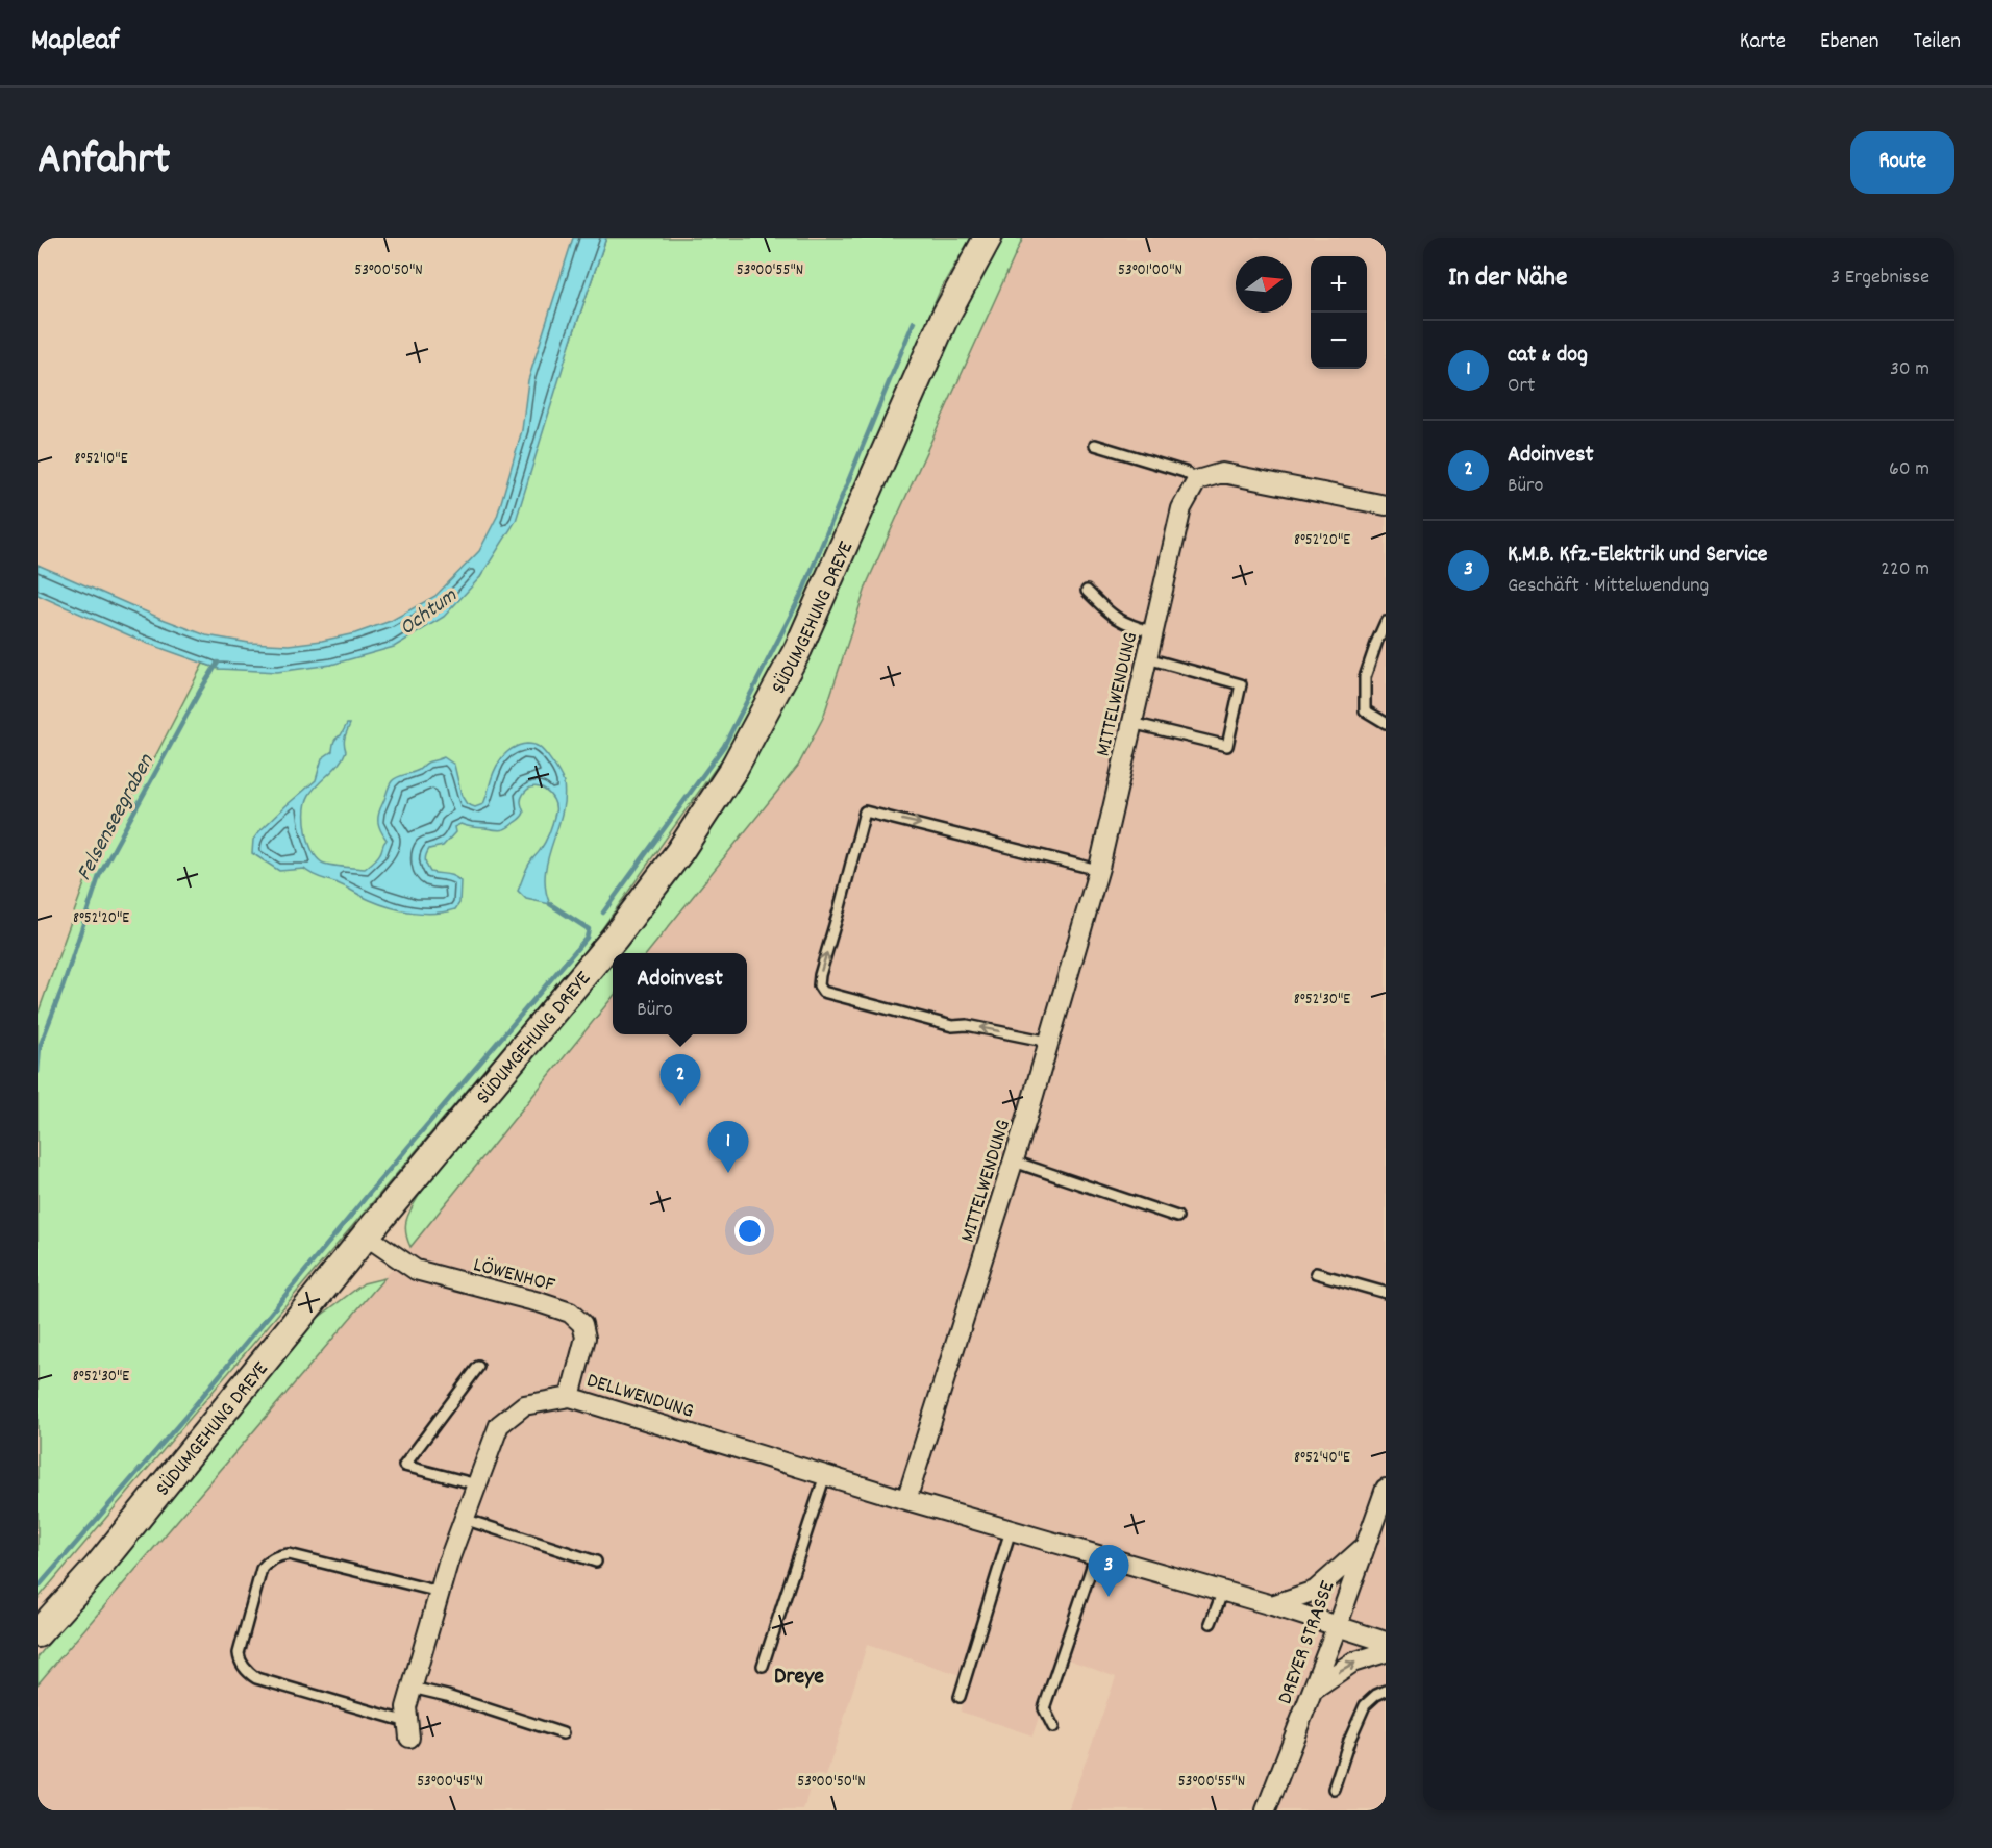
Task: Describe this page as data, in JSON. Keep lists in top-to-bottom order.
{
  "streets": {
    "main road": ["SÜDUMGEHUNG DREYE"],
    "street": [
      "MITTELWENDUNG",
      "LÖWENHOF",
      "DELLWENDUNG",
      "DREYER STRASSE"
    ]
  },
  "crossings": [
    ["SÜDUMGEHUNG DREYE", "LÖWENHOF"],
    ["MITTELWENDUNG", "DELLWENDUNG"],
    ["LÖWENHOF", "DELLWENDUNG"]
  ],
  "districts": ["Dreye"],
  "water": ["Ochtum", "Felsenseegraben"],
  "north": "right",
  "page": {
    "header": "Mapleaf",
    "nav": ["Karte", "Ebenen", "Teilen"],
    "title": "Anfahrt",
    "buttons": "Route",
    "heading": ["In der Nähe", "3 Ergebnisse"],
    "map_buttons": ["+", "−"],
    "list": [
      {
        "mark": "1",
        "name": "cat & dog",
        "note": "Ort",
        "value": "30 m"
      },
      {
        "mark": "2",
        "name": "Adoinvest",
        "note": "Büro",
        "value": "60 m"
      },
      {
        "mark": "3",
        "name": "K.M.B. Kfz.-Elektrik und Service",
        "note": "Geschäft · Mittelwendung",
        "value": "220 m"
      }
    ],
    "popup": ["Adoinvest", "Büro"],
    "pins": ["2", "1", "3"]
  },
  "coordinates": [
    "53°00'50\"N",
    "53°00'55\"N",
    "53°01'00\"N",
    "8°52'10\"E",
    "8°52'20\"E",
    "8°52'30\"E",
    "8°52'40\"E",
    "53°00'45\"N"
  ]
}
